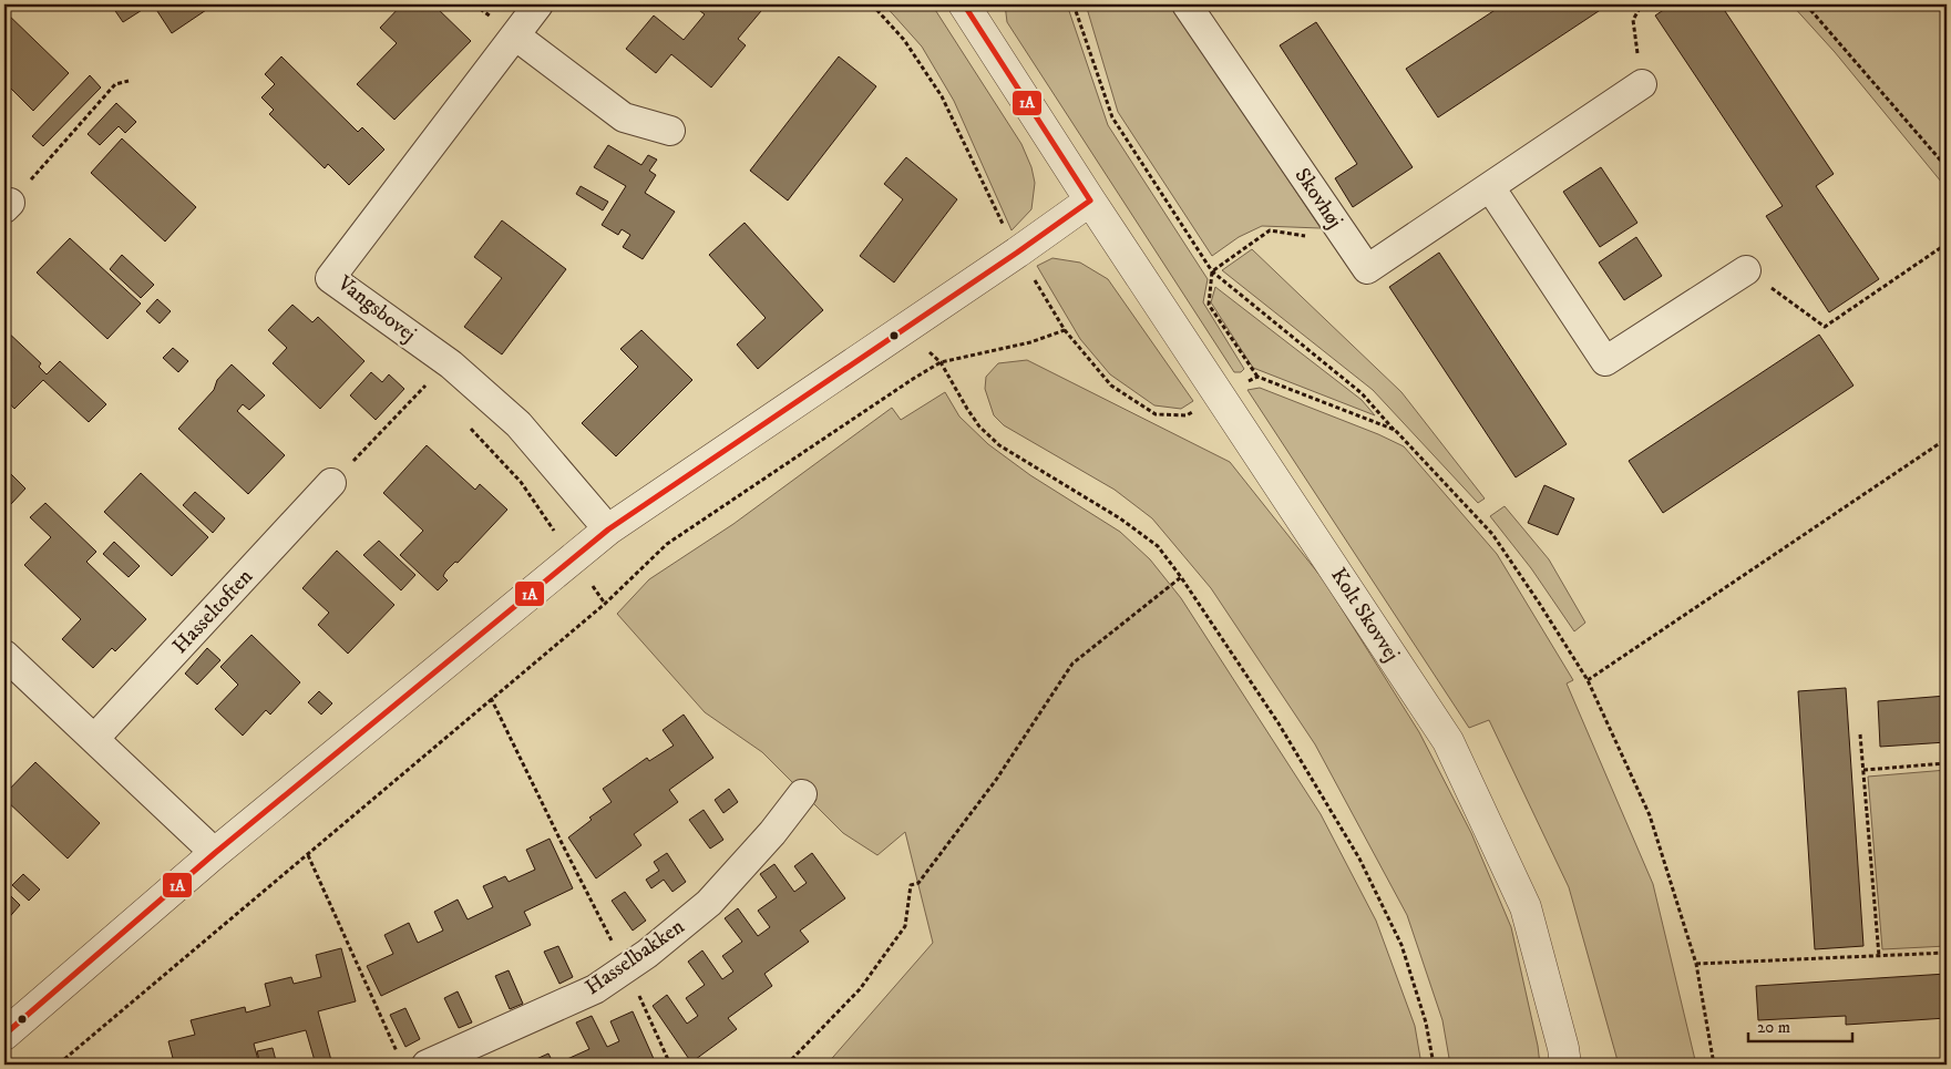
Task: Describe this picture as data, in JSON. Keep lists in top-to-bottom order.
{
  "streets": {
    "street": [
      "Skovhøj",
      "Vangsbovej",
      "Hasseltoften",
      "Kolt Skovvej",
      "Hasselbakken"
    ]
  },
  "lines": ["transit line 1A"],
  "scale_bar": "20 m"
}
